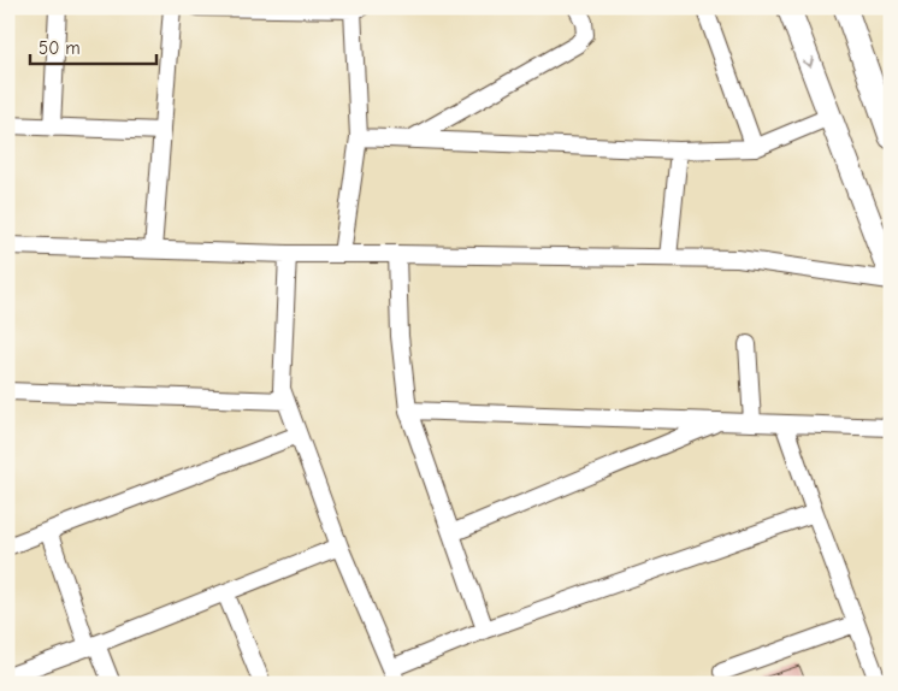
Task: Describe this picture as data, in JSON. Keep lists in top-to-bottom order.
{
  "scale_bar": "50 m"
}
